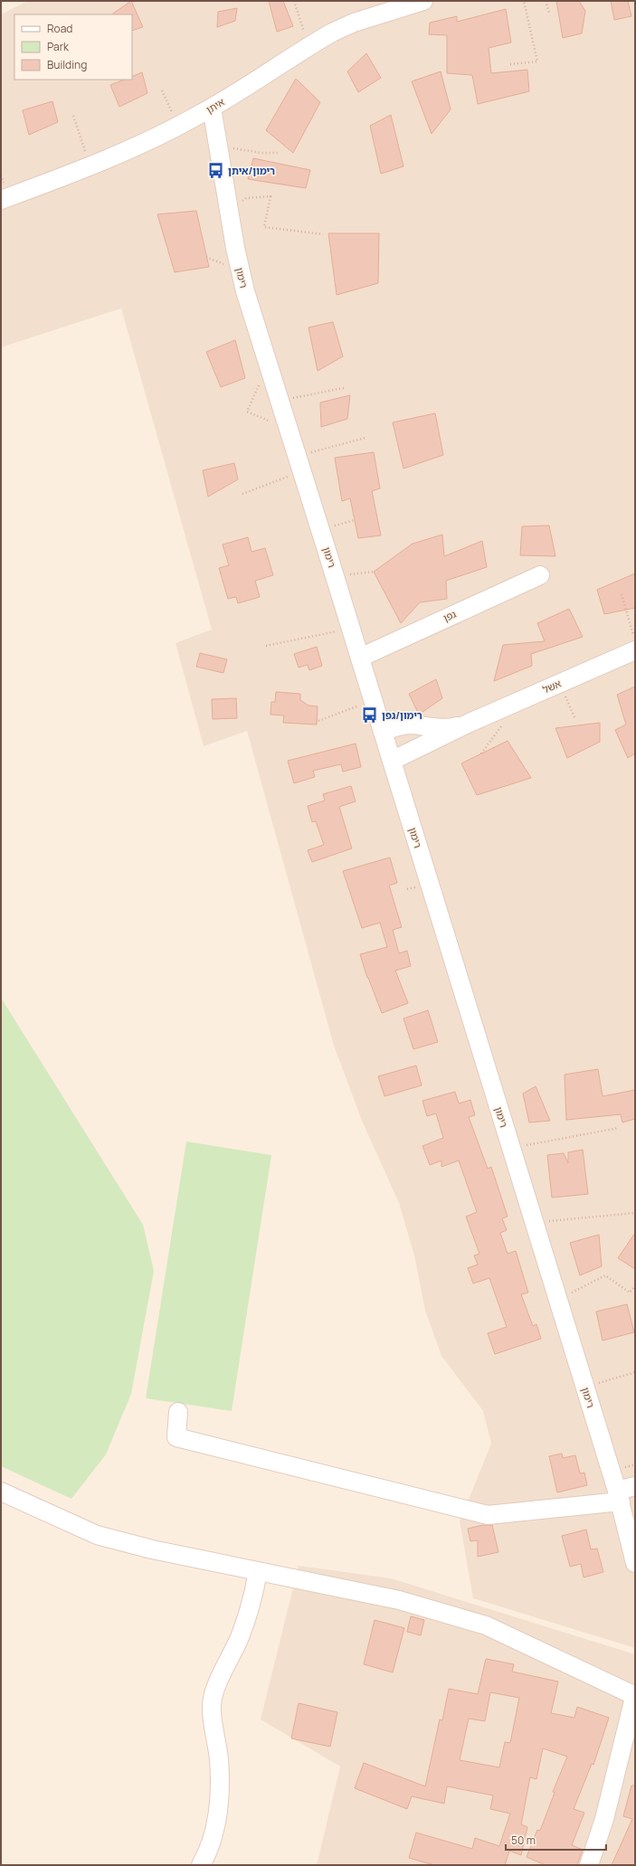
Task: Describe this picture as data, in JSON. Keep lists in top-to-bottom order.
{
  "streets": {
    "street": [
      "איתן",
      "רימון",
      "גפן",
      "אשל"
    ]
  },
  "crossings": [
    ["איתן", "רימון"],
    ["רימון", "גפן"],
    ["רימון", "אשל"]
  ],
  "places": {
    "bus stop": ["רימון/איתן", "רימון/גפן"]
  },
  "legend": ["Road", "Park", "Building"],
  "scale_bar": "50 m"
}
